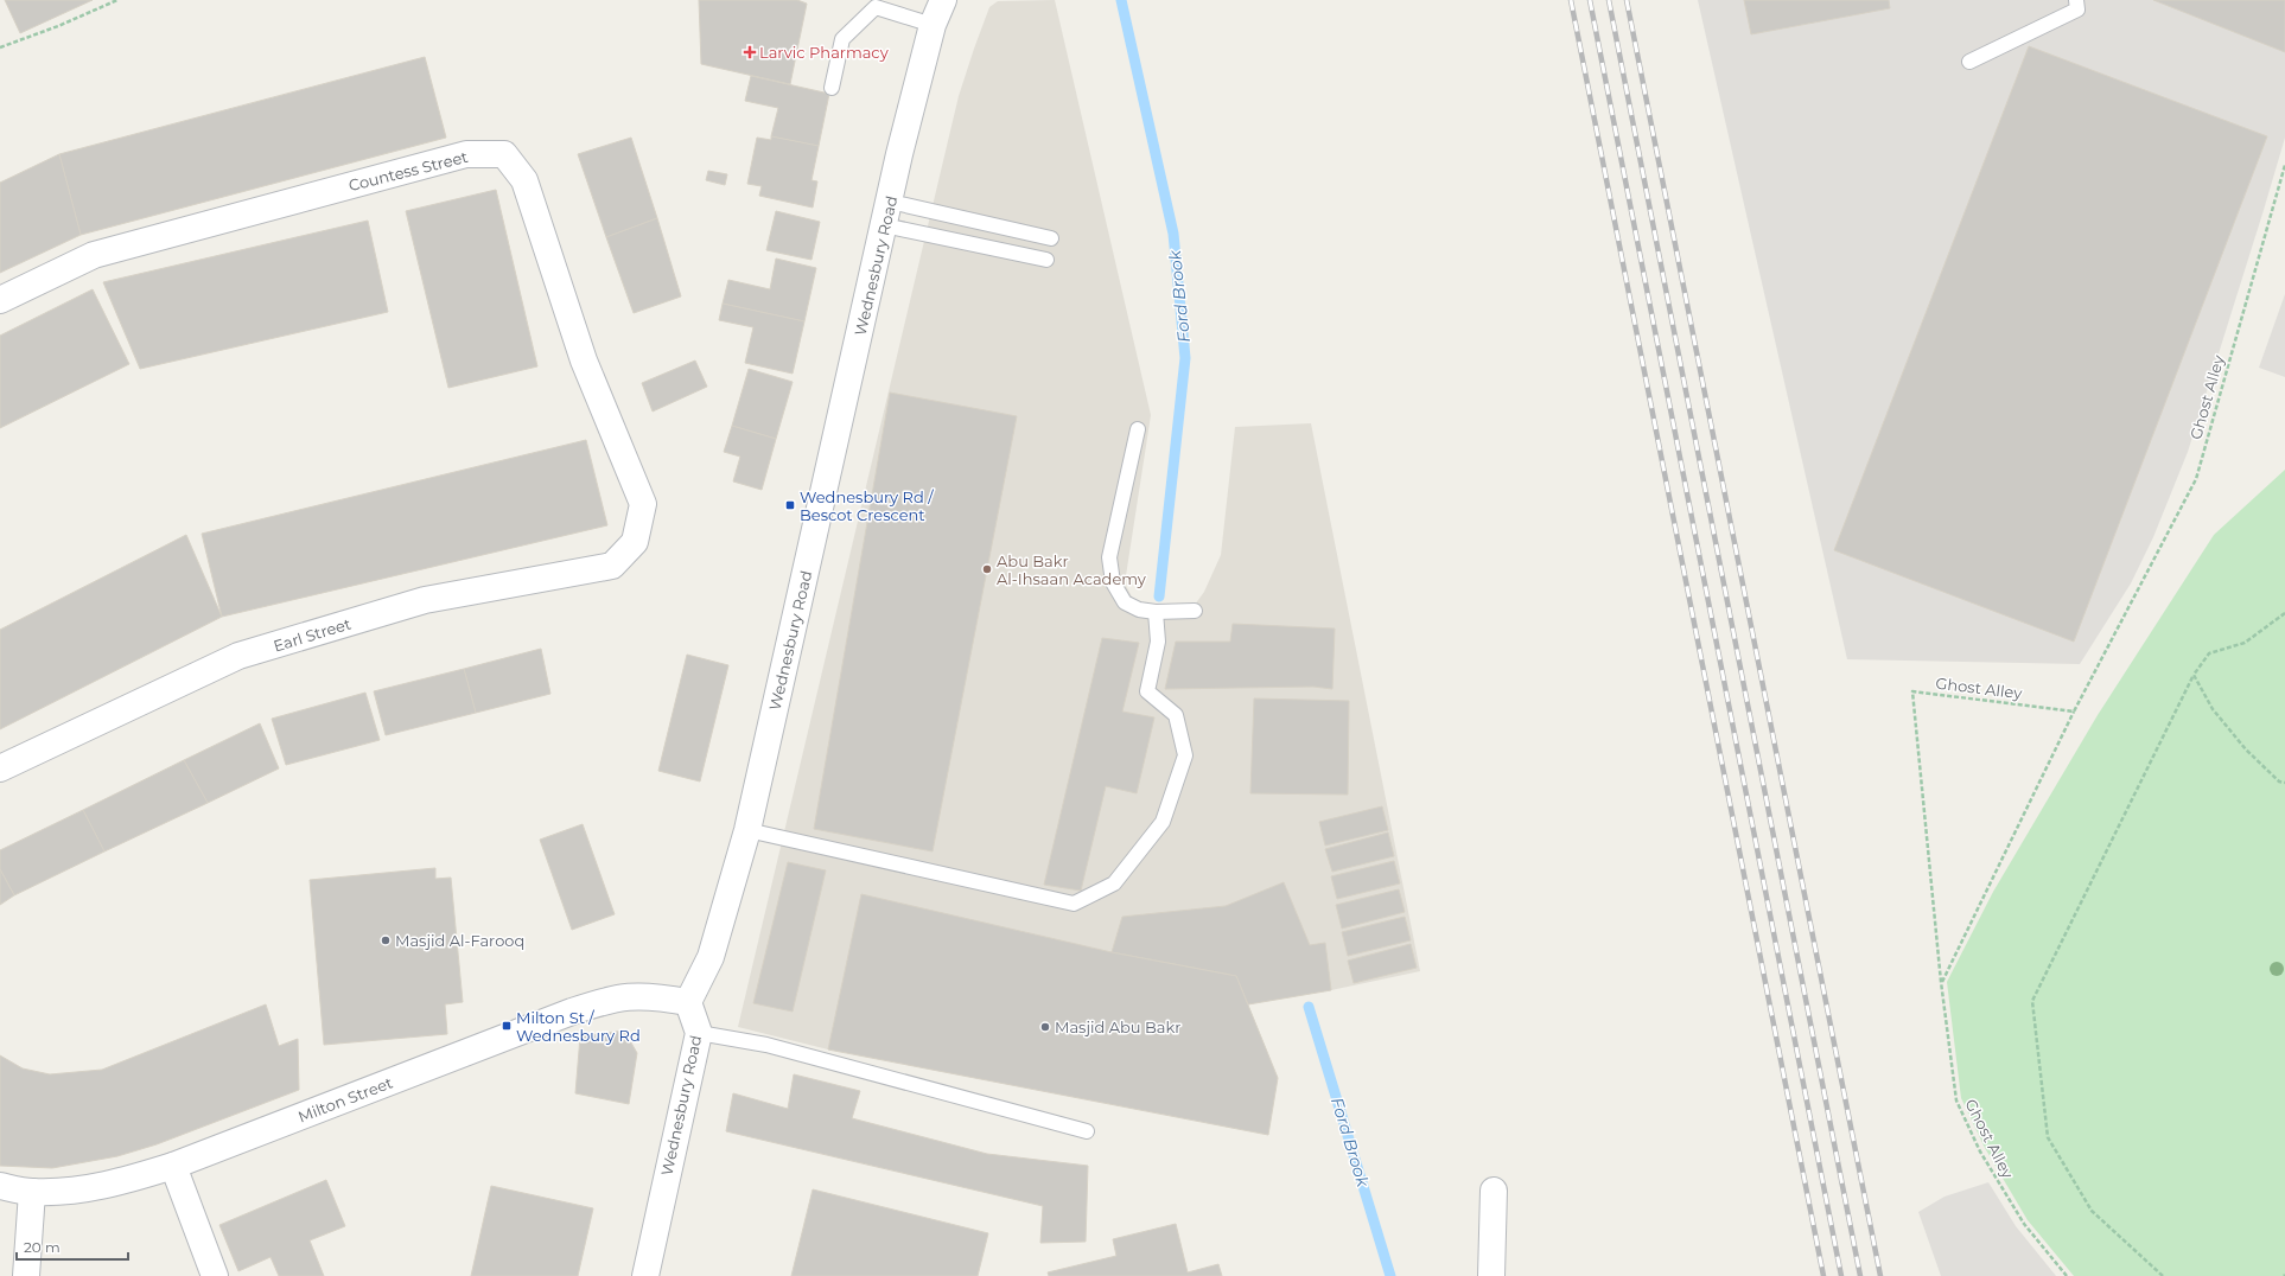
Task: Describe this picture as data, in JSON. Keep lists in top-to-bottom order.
{
  "streets": {
    "street": [
      "Countess Street",
      "Wednesbury Road",
      "Earl Street",
      "Milton Street"
    ],
    "path": ["Ghost Alley"]
  },
  "crossings": [
    ["Countess Street", "Earl Street"],
    ["Wednesbury Road", "Milton Street"]
  ],
  "water": ["Ford Brook"],
  "places": {
    "health": ["Larvic Pharmacy"],
    "transit": ["Wednesbury Rd / Bescot Crescent", "Milton St / Wednesbury Rd"],
    "other": ["Abu Bakr Al-Ihsaan Academy", "Masjid Al-Farooq", "Masjid Abu Bakr"]
  },
  "scale_bar": "20 m"
}
